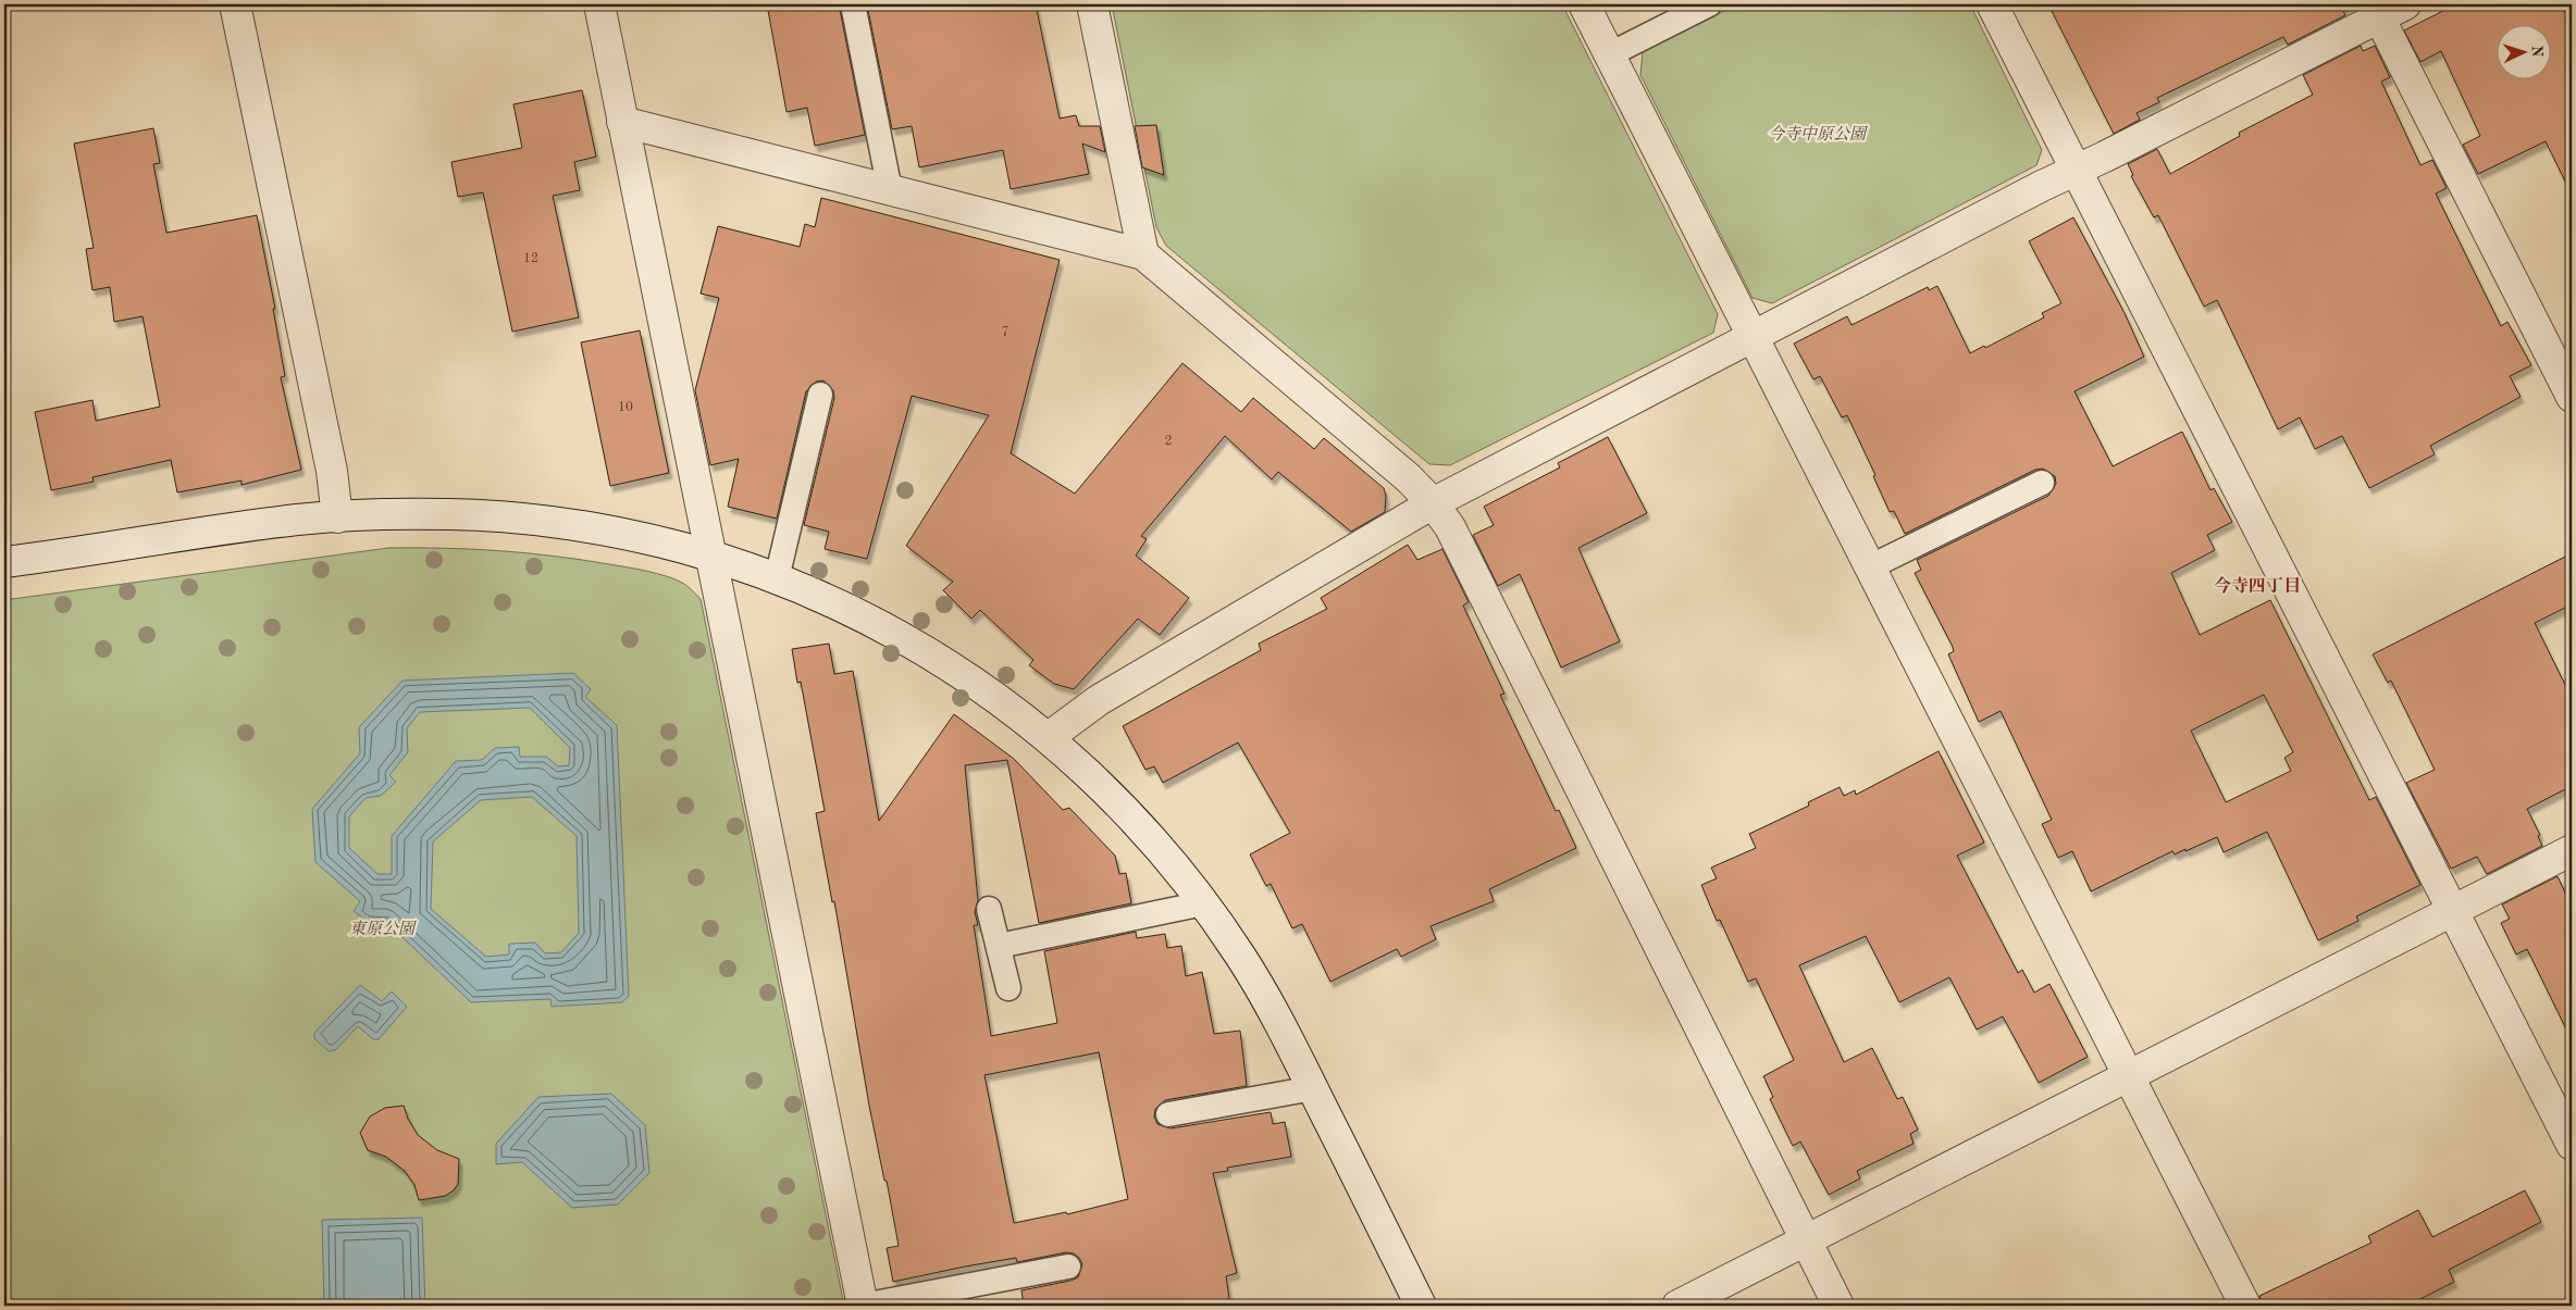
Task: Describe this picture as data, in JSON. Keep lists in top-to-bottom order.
{
  "districts": ["今寺四丁目"],
  "parks": ["今寺中原公園", "東原公園"],
  "house_numbers": [
    "12",
    "7",
    "10",
    "2"
  ],
  "north": "right"
}
